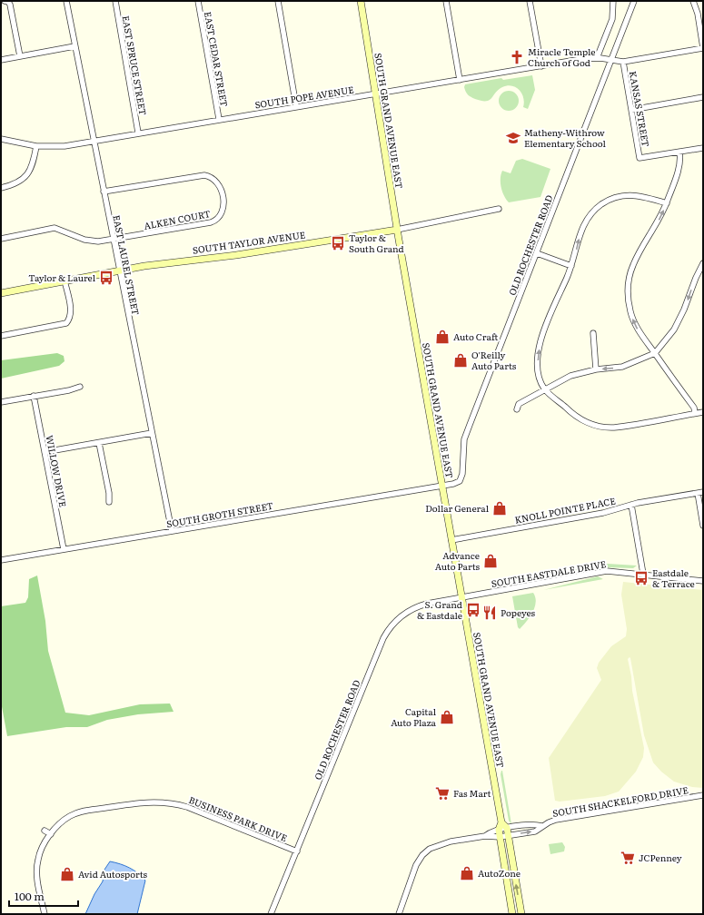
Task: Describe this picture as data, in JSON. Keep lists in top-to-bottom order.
{
  "streets": {
    "main road": ["SOUTH GRAND AVENUE EAST", "SOUTH TAYLOR AVENUE"],
    "street": [
      "EAST CEDAR STREET",
      "EAST SPRUCE STREET",
      "SOUTH POPE AVENUE",
      "KANSAS STREET",
      "ALKEN COURT",
      "OLD ROCHESTER ROAD",
      "EAST LAUREL STREET",
      "WILLOW DRIVE",
      "KNOLL POINTE PLACE",
      "SOUTH GROTH STREET",
      "SOUTH EASTDALE DRIVE",
      "SOUTH SHACKELFORD DRIVE",
      "BUSINESS PARK DRIVE"
    ]
  },
  "crossings": [
    ["EAST CEDAR STREET", "SOUTH POPE AVENUE"],
    ["EAST SPRUCE STREET", "SOUTH POPE AVENUE"],
    ["SOUTH POPE AVENUE", "KANSAS STREET"],
    ["SOUTH POPE AVENUE", "SOUTH GRAND AVENUE EAST"],
    ["SOUTH POPE AVENUE", "OLD ROCHESTER ROAD"],
    ["SOUTH POPE AVENUE", "EAST LAUREL STREET"],
    ["SOUTH GRAND AVENUE EAST", "SOUTH TAYLOR AVENUE"],
    ["SOUTH GRAND AVENUE EAST", "OLD ROCHESTER ROAD"],
    ["SOUTH GRAND AVENUE EAST", "KNOLL POINTE PLACE"],
    ["SOUTH GRAND AVENUE EAST", "SOUTH GROTH STREET"],
    ["SOUTH GRAND AVENUE EAST", "SOUTH EASTDALE DRIVE"],
    ["ALKEN COURT", "EAST LAUREL STREET"],
    ["SOUTH TAYLOR AVENUE", "EAST LAUREL STREET"],
    ["OLD ROCHESTER ROAD", "SOUTH GROTH STREET"],
    ["OLD ROCHESTER ROAD", "SOUTH EASTDALE DRIVE"],
    ["OLD ROCHESTER ROAD", "BUSINESS PARK DRIVE"],
    ["EAST LAUREL STREET", "SOUTH GROTH STREET"],
    ["WILLOW DRIVE", "SOUTH GROTH STREET"]
  ],
  "places": {
    "church": ["Miracle Temple Church of God"],
    "school or university": ["Matheny-Withrow Elementary School"],
    "bus stop": [
      "Taylor & South Grand",
      "Taylor & Laurel",
      "Eastdale & Terrace",
      "S. Grand & Eastdale"
    ],
    "shop": [
      "Auto Craft",
      "O'Reilly Auto Parts",
      "Dollar General",
      "Advance Auto Parts",
      "Capital Auto Plaza",
      "AutoZone",
      "Avid Autosports"
    ],
    "restaurant": ["Popeyes"],
    "supermarket": ["Fas Mart", "JCPenney"]
  },
  "scale_bar": "100 m"
}
